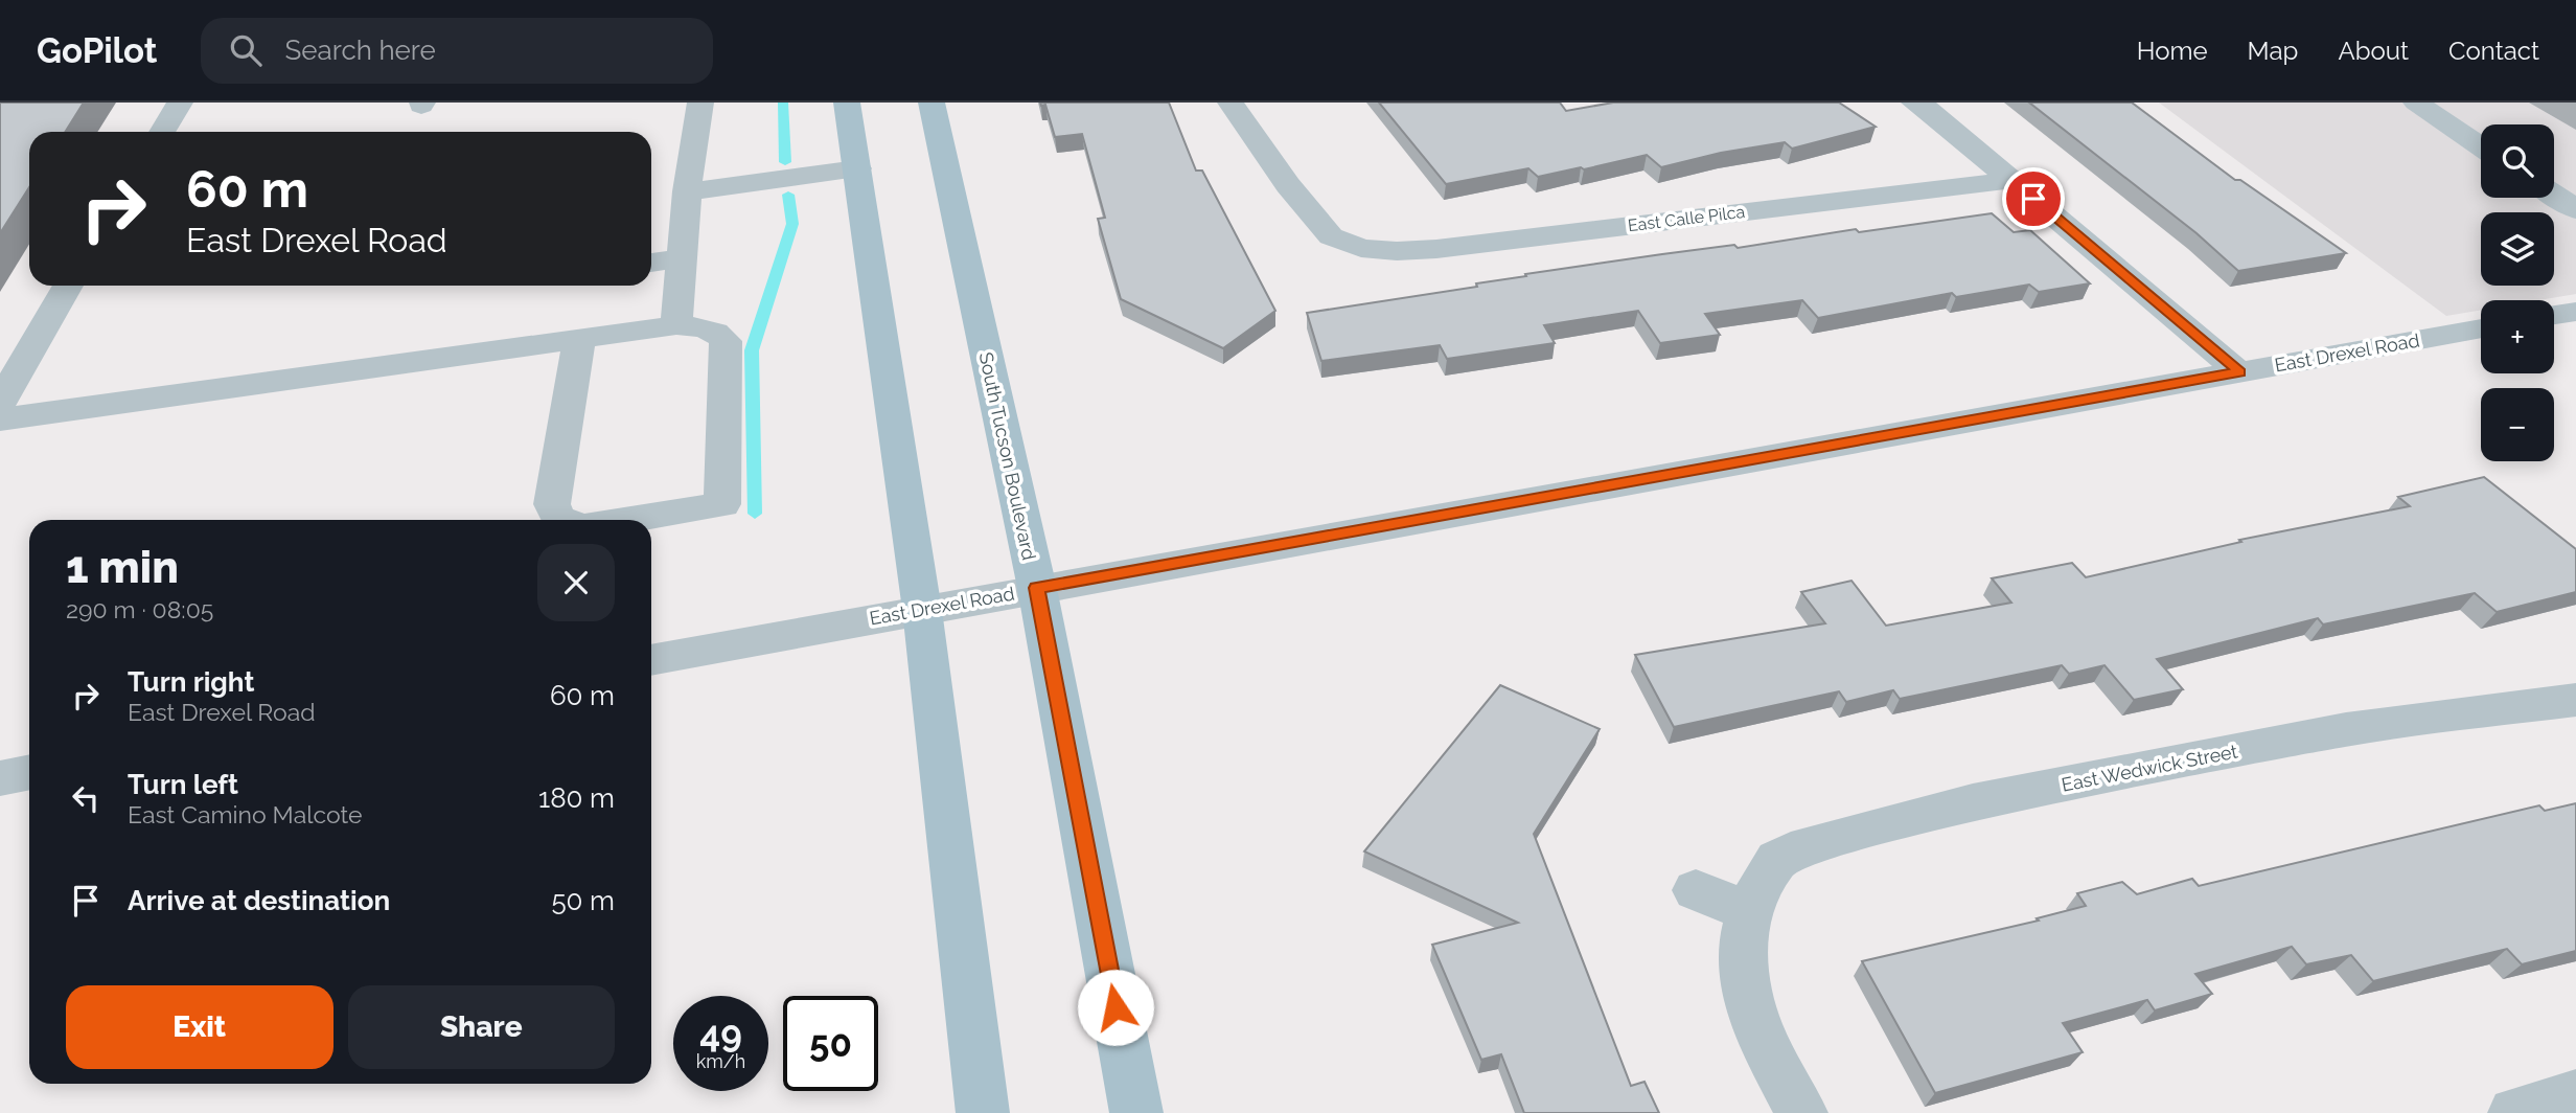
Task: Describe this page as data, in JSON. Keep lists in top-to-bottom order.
{
  "streets": {
    "main road": ["South Tucson Boulevard"],
    "street": ["East Calle Pilca", "East Drexel Road", "East Wedwick Street"]
  },
  "crossings": [
    ["East Drexel Road", "South Tucson Boulevard"]
  ],
  "page": {
    "header": "GoPilot",
    "search": "Search here",
    "nav": [
      "Home",
      "Map",
      "About",
      "Contact"
    ],
    "map_buttons": ["+", "−"],
    "turn": ["60 m", "East Drexel Road"],
    "heading": ["1 min", "290 m · 08:05"],
    "list": [
      {
        "name": "Turn right",
        "note": "East Drexel Road",
        "value": "60 m"
      },
      {
        "name": "Turn left",
        "note": "East Camino Malcote",
        "value": "180 m"
      },
      {
        "name": "Arrive at destination",
        "value": "50 m"
      }
    ],
    "buttons": ["Exit", "Share"],
    "speed": "49 km/h",
    "limit": "50"
  }
}
